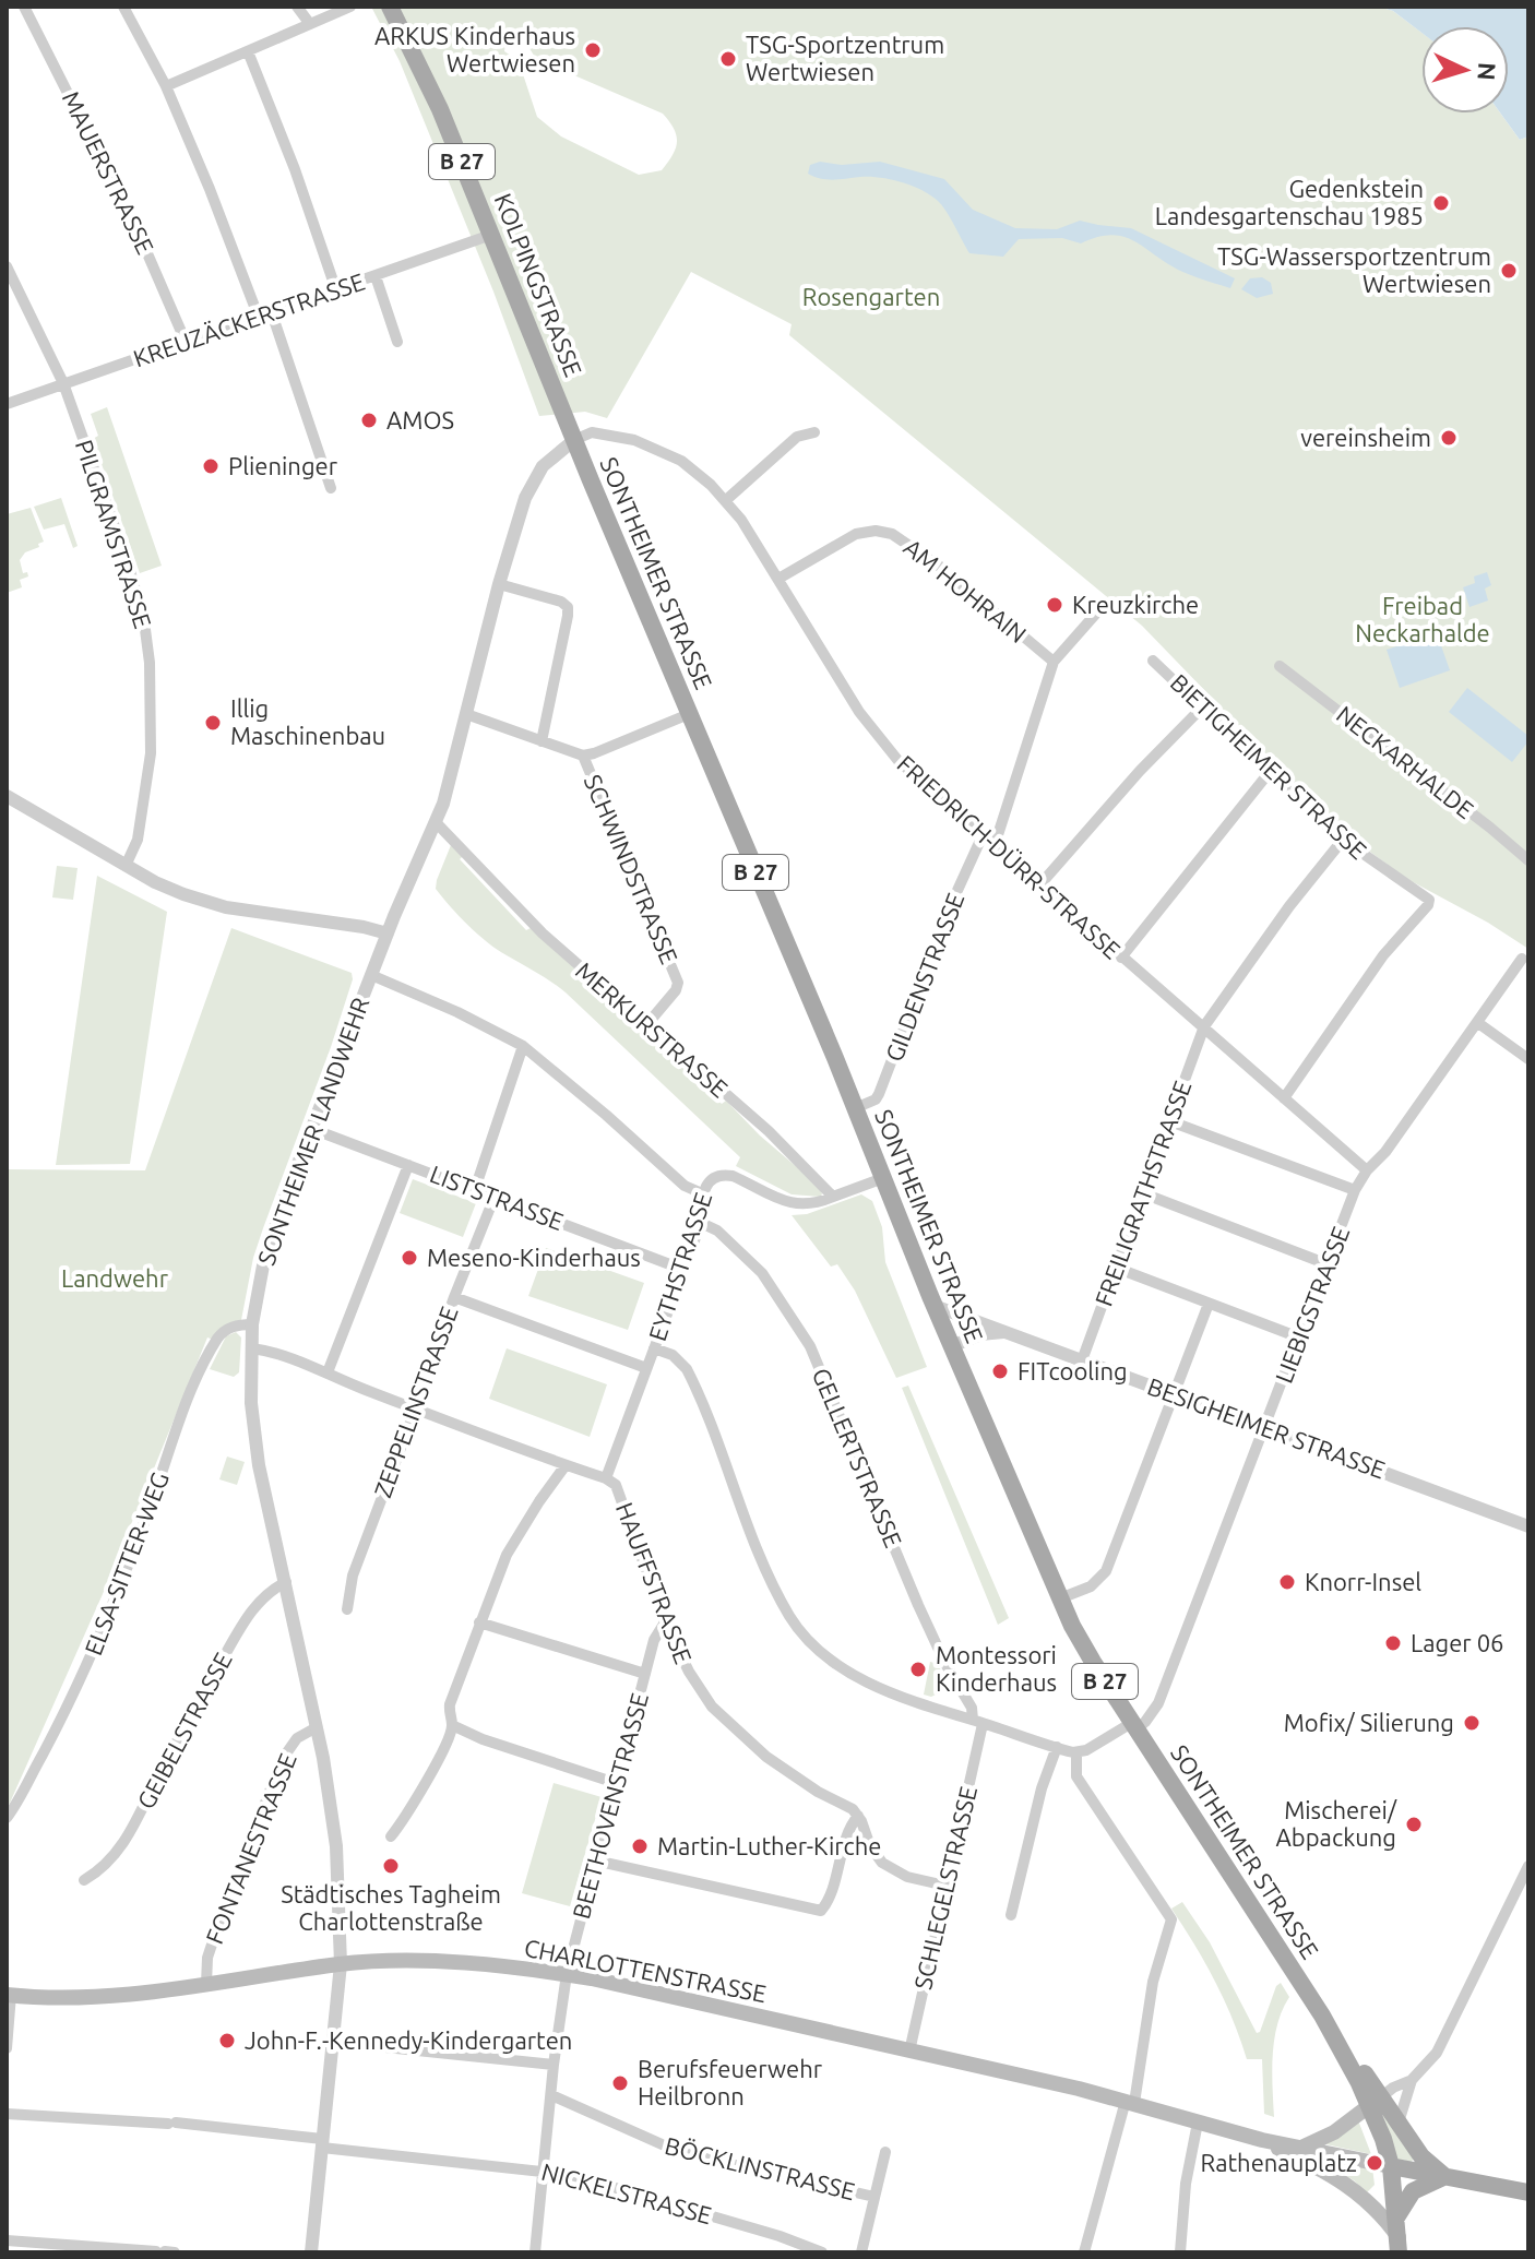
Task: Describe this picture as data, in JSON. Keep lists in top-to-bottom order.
{
  "streets": {
    "main road": [
      "B 27",
      "KOLPINGSTRASSE",
      "SONTHEIMER STRASSE",
      "CHARLOTTENSTRASSE"
    ],
    "street": [
      "MAUERSTRASSE",
      "KREUZÄCKERSTRASSE",
      "PILGRAMSTRASSE",
      "AM HOHRAIN",
      "NECKARHALDE",
      "BIETIGHEIMER STRASSE",
      "FRIEDRICH-DÜRR-STRASSE",
      "SCHWINDSTRASSE",
      "GILDENSTRASSE",
      "MERKURSTRASSE",
      "SONTHEIMER LANDWEHR",
      "FREILIGRATHSTRASSE",
      "LISTSTRASSE",
      "EYTHSTRASSE",
      "LIEBIGSTRASSE",
      "ZEPPELINSTRASSE",
      "BESIGHEIMER STRASSE",
      "GELLERTSTRASSE",
      "ELSA-SITTER-WEG",
      "HAUFFSTRASSE",
      "GEIBELSTRASSE",
      "BEETHOVENSTRASSE",
      "FONTANESTRASSE",
      "SCHLEGELSTRASSE",
      "BÖCKLINSTRASSE",
      "NICKELSTRASSE"
    ]
  },
  "crossings": [
    ["B 27", "SONTHEIMER STRASSE"],
    ["MAUERSTRASSE", "KREUZÄCKERSTRASSE"],
    ["KOLPINGSTRASSE", "KREUZÄCKERSTRASSE"],
    ["KOLPINGSTRASSE", "SONTHEIMER STRASSE"],
    ["KOLPINGSTRASSE", "FRIEDRICH-DÜRR-STRASSE"],
    ["KOLPINGSTRASSE", "SONTHEIMER LANDWEHR"],
    ["KREUZÄCKERSTRASSE", "PILGRAMSTRASSE"],
    ["SONTHEIMER STRASSE", "FRIEDRICH-DÜRR-STRASSE"],
    ["SONTHEIMER STRASSE", "GILDENSTRASSE"],
    ["SONTHEIMER STRASSE", "SONTHEIMER LANDWEHR"],
    ["SONTHEIMER STRASSE", "LIEBIGSTRASSE"],
    ["SONTHEIMER STRASSE", "BESIGHEIMER STRASSE"],
    ["SONTHEIMER STRASSE", "CHARLOTTENSTRASSE"],
    ["AM HOHRAIN", "FRIEDRICH-DÜRR-STRASSE"],
    ["BIETIGHEIMER STRASSE", "FRIEDRICH-DÜRR-STRASSE"],
    ["BIETIGHEIMER STRASSE", "FREILIGRATHSTRASSE"],
    ["FRIEDRICH-DÜRR-STRASSE", "GILDENSTRASSE"],
    ["FRIEDRICH-DÜRR-STRASSE", "SONTHEIMER LANDWEHR"],
    ["FRIEDRICH-DÜRR-STRASSE", "FREILIGRATHSTRASSE"],
    ["FRIEDRICH-DÜRR-STRASSE", "LIEBIGSTRASSE"],
    ["SCHWINDSTRASSE", "MERKURSTRASSE"],
    ["MERKURSTRASSE", "SONTHEIMER LANDWEHR"],
    ["MERKURSTRASSE", "EYTHSTRASSE"],
    ["SONTHEIMER LANDWEHR", "LISTSTRASSE"],
    ["SONTHEIMER LANDWEHR", "ELSA-SITTER-WEG"],
    ["SONTHEIMER LANDWEHR", "HAUFFSTRASSE"],
    ["SONTHEIMER LANDWEHR", "GEIBELSTRASSE"],
    ["SONTHEIMER LANDWEHR", "FONTANESTRASSE"],
    ["SONTHEIMER LANDWEHR", "CHARLOTTENSTRASSE"],
    ["SONTHEIMER LANDWEHR", "NICKELSTRASSE"],
    ["FREILIGRATHSTRASSE", "BESIGHEIMER STRASSE"],
    ["LISTSTRASSE", "EYTHSTRASSE"],
    ["LISTSTRASSE", "ZEPPELINSTRASSE"],
    ["EYTHSTRASSE", "GELLERTSTRASSE"],
    ["EYTHSTRASSE", "HAUFFSTRASSE"],
    ["LIEBIGSTRASSE", "BESIGHEIMER STRASSE"],
    ["ZEPPELINSTRASSE", "HAUFFSTRASSE"],
    ["GELLERTSTRASSE", "SCHLEGELSTRASSE"],
    ["HAUFFSTRASSE", "BEETHOVENSTRASSE"],
    ["BEETHOVENSTRASSE", "CHARLOTTENSTRASSE"],
    ["BEETHOVENSTRASSE", "BÖCKLINSTRASSE"],
    ["BEETHOVENSTRASSE", "NICKELSTRASSE"],
    ["FONTANESTRASSE", "CHARLOTTENSTRASSE"],
    ["SCHLEGELSTRASSE", "CHARLOTTENSTRASSE"]
  ],
  "parks": ["Rosengarten", "Freibad Neckarhalde", "Landwehr"],
  "places": [
    "ARKUS Kinderhaus Wertwiesen",
    "TSG-Sportzentrum Wertwiesen",
    "Gedenkstein Landesgartenschau 1985",
    "TSG-Wassersportzentrum Wertwiesen",
    "AMOS",
    "vereinsheim",
    "Plieninger",
    "Kreuzkirche",
    "Illig Maschinenbau",
    "Meseno-Kinderhaus",
    "FITcooling",
    "Knorr-Insel",
    "Lager 06",
    "Montessori Kinderhaus",
    "Mofix/ Silierung",
    "Mischerei/ Abpackung",
    "Martin-Luther-Kirche",
    "Städtisches Tagheim Charlottenstraße",
    "John-F.-Kennedy-Kindergarten",
    "Berufsfeuerwehr Heilbronn",
    "Rathenauplatz"
  ],
  "north": "right"
}
